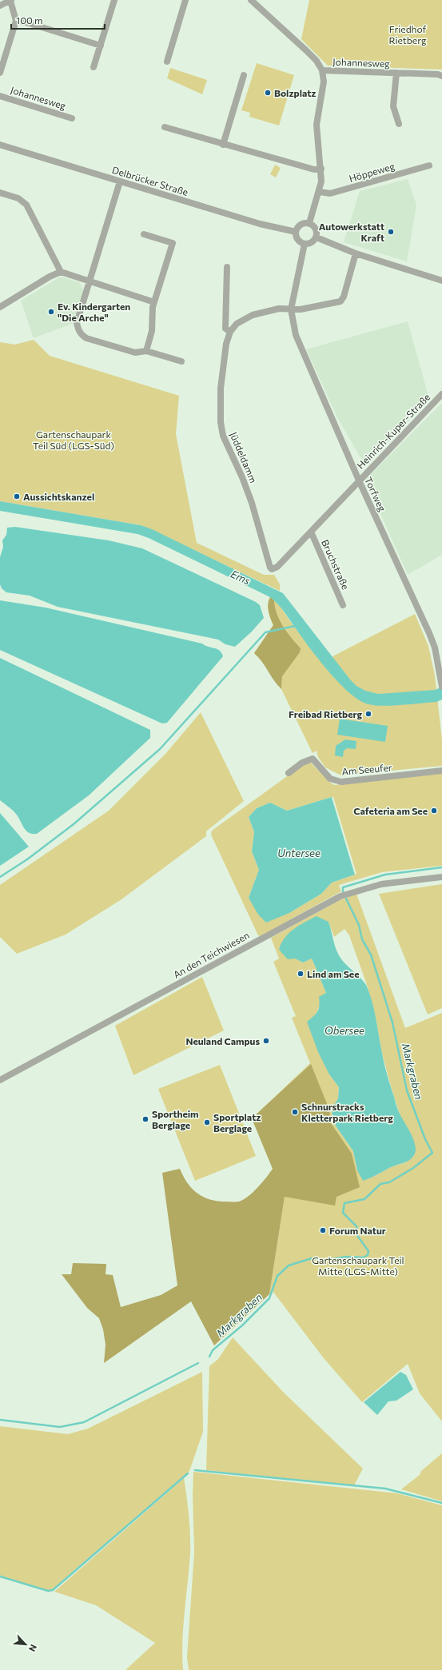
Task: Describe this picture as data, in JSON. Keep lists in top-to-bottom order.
{
  "streets": {
    "street": [
      "Johannesweg",
      "Höppeweg",
      "Delbrücker Straße",
      "Heinrich-Kuper-Straße",
      "Jüddeldamm",
      "Torfweg",
      "Bruchstraße",
      "Am Seeufer",
      "An den Teichwiesen"
    ]
  },
  "crossings": [
    ["Delbrücker Straße", "Torfweg"],
    ["Heinrich-Kuper-Straße", "Torfweg"],
    ["Heinrich-Kuper-Straße", "Bruchstraße"],
    ["Jüddeldamm", "Bruchstraße"],
    ["Torfweg", "Bruchstraße"]
  ],
  "water": [
    "Ems",
    "Untersee",
    "Obersee",
    "Markgraben"
  ],
  "parks": ["Friedhof Rietberg", "Gartenschaupark Teil Süd (LGS-Süd)", "Gartenschaupark Teil Mitte (LGS-Mitte)"],
  "places": [
    "Bolzplatz",
    "Autowerkstatt Kraft",
    "Ev. Kindergarten \"Die Arche\"",
    "Aussichtskanzel",
    "Freibad Rietberg",
    "Cafeteria am See",
    "Lind am See",
    "Neuland Campus",
    "Schnurstracks Kletterpark Rietberg",
    "Sportheim Berglage",
    "Sportplatz Berglage",
    "Forum Natur"
  ],
  "scale_bar": "100 m",
  "north": "bottom right"
}
